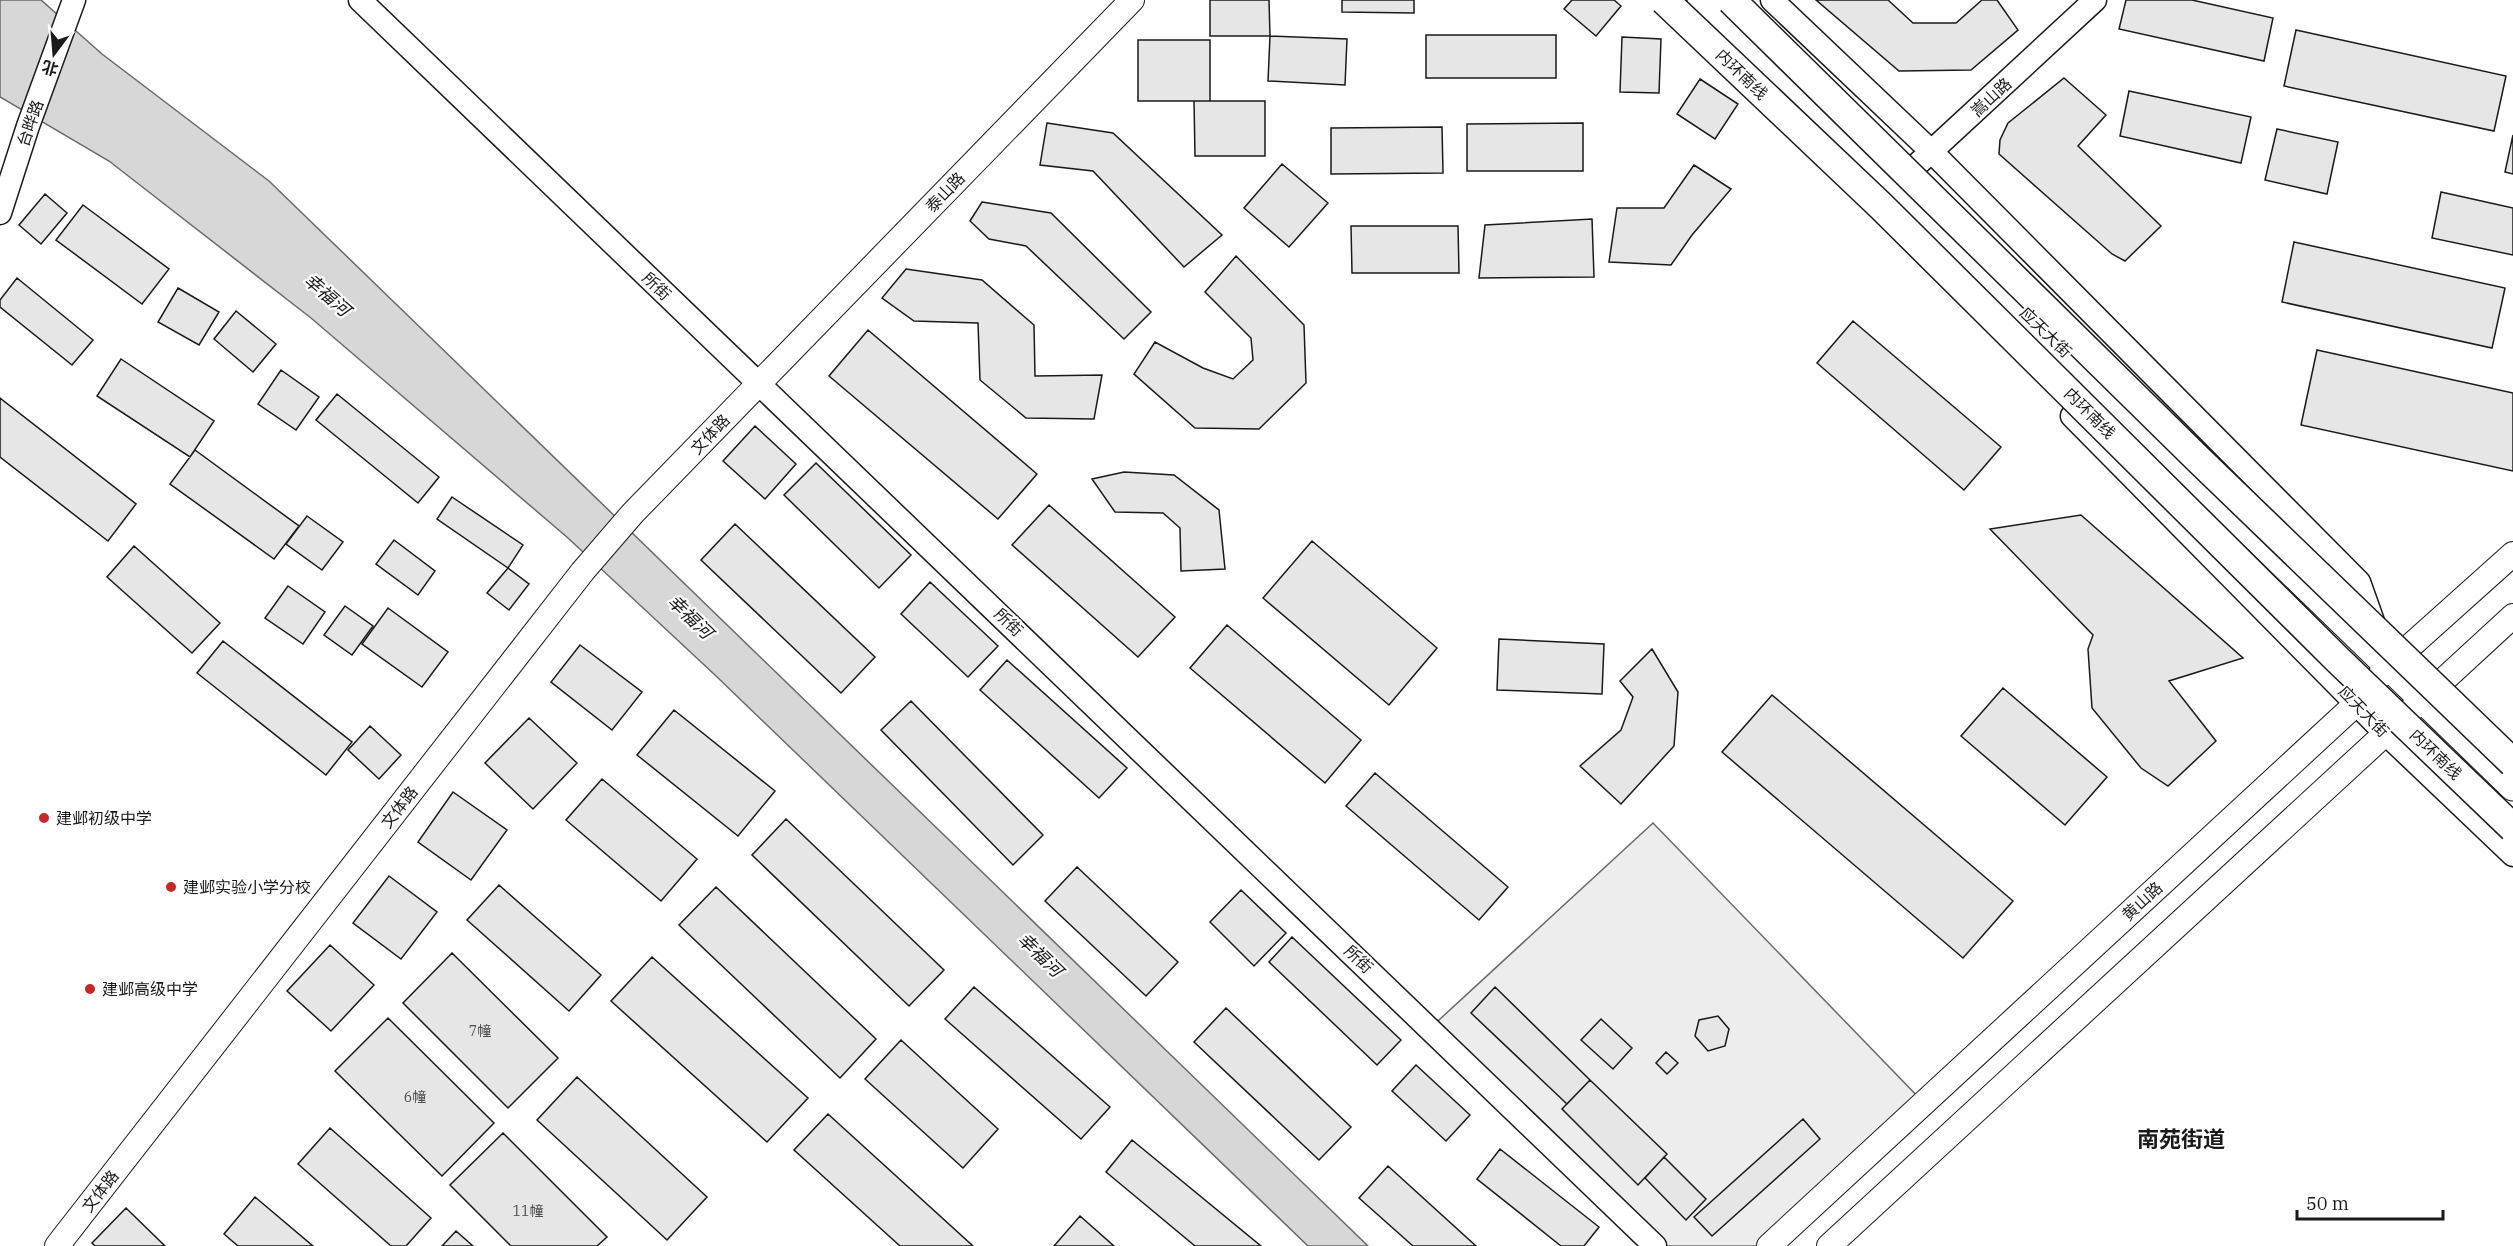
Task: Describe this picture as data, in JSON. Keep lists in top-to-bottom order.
{
  "streets": {
    "highway": ["内环南线"],
    "main road": [
      "泰山路",
      "应天大街",
      "文体路",
      "黄山路"
    ],
    "street": ["嵩山路", "台晔路", "所街"]
  },
  "crossings": [
    ["嵩山路", "应天大街"],
    ["泰山路", "所街"],
    ["泰山路", "文体路"],
    ["所街", "文体路"],
    ["应天大街", "黄山路"]
  ],
  "districts": ["南苑街道"],
  "water": ["幸福河"],
  "places": ["建邺初级中学", "建邺实验小学分校", "建邺高级中学"],
  "house_numbers": ["7幢", "6幢", "11幢"],
  "scale_bar": "50 m",
  "north": "bottom"
}
